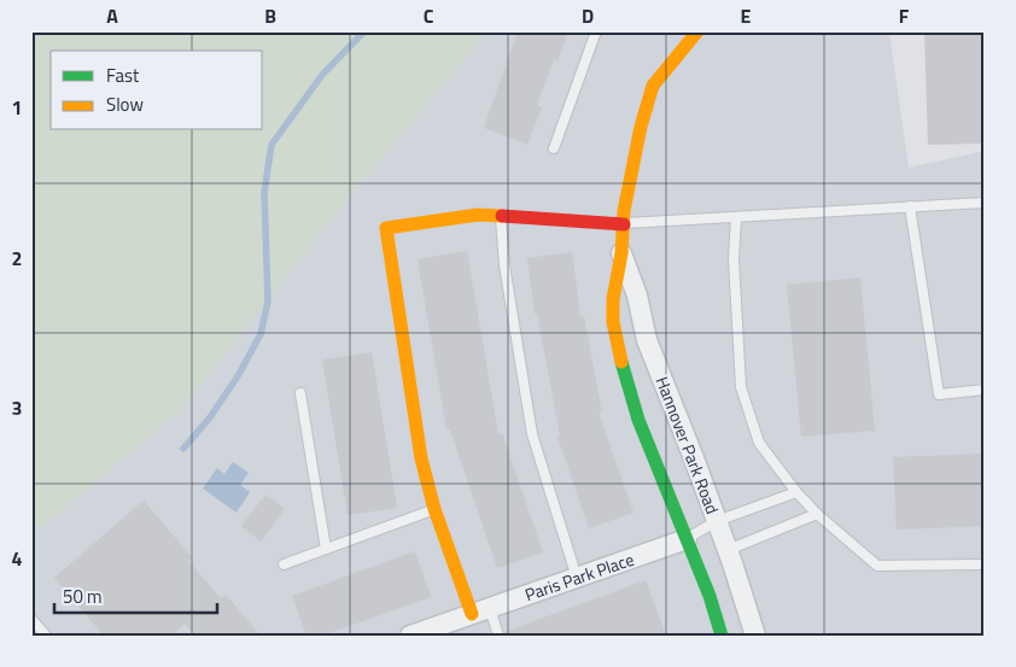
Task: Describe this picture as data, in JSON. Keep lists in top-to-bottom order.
{
  "streets": {
    "street": ["Hannover Park Road", "Paris Park Place"]
  },
  "crossings": [
    ["Hannover Park Road", "Paris Park Place"]
  ],
  "legend": ["Fast", "Slow"],
  "scale_bar": "50 m",
  "grid": {
    "columns": [
      "A",
      "B",
      "C",
      "D",
      "E",
      "F"
    ],
    "rows": [
      "1",
      "2",
      "3",
      "4"
    ]
  }
}
